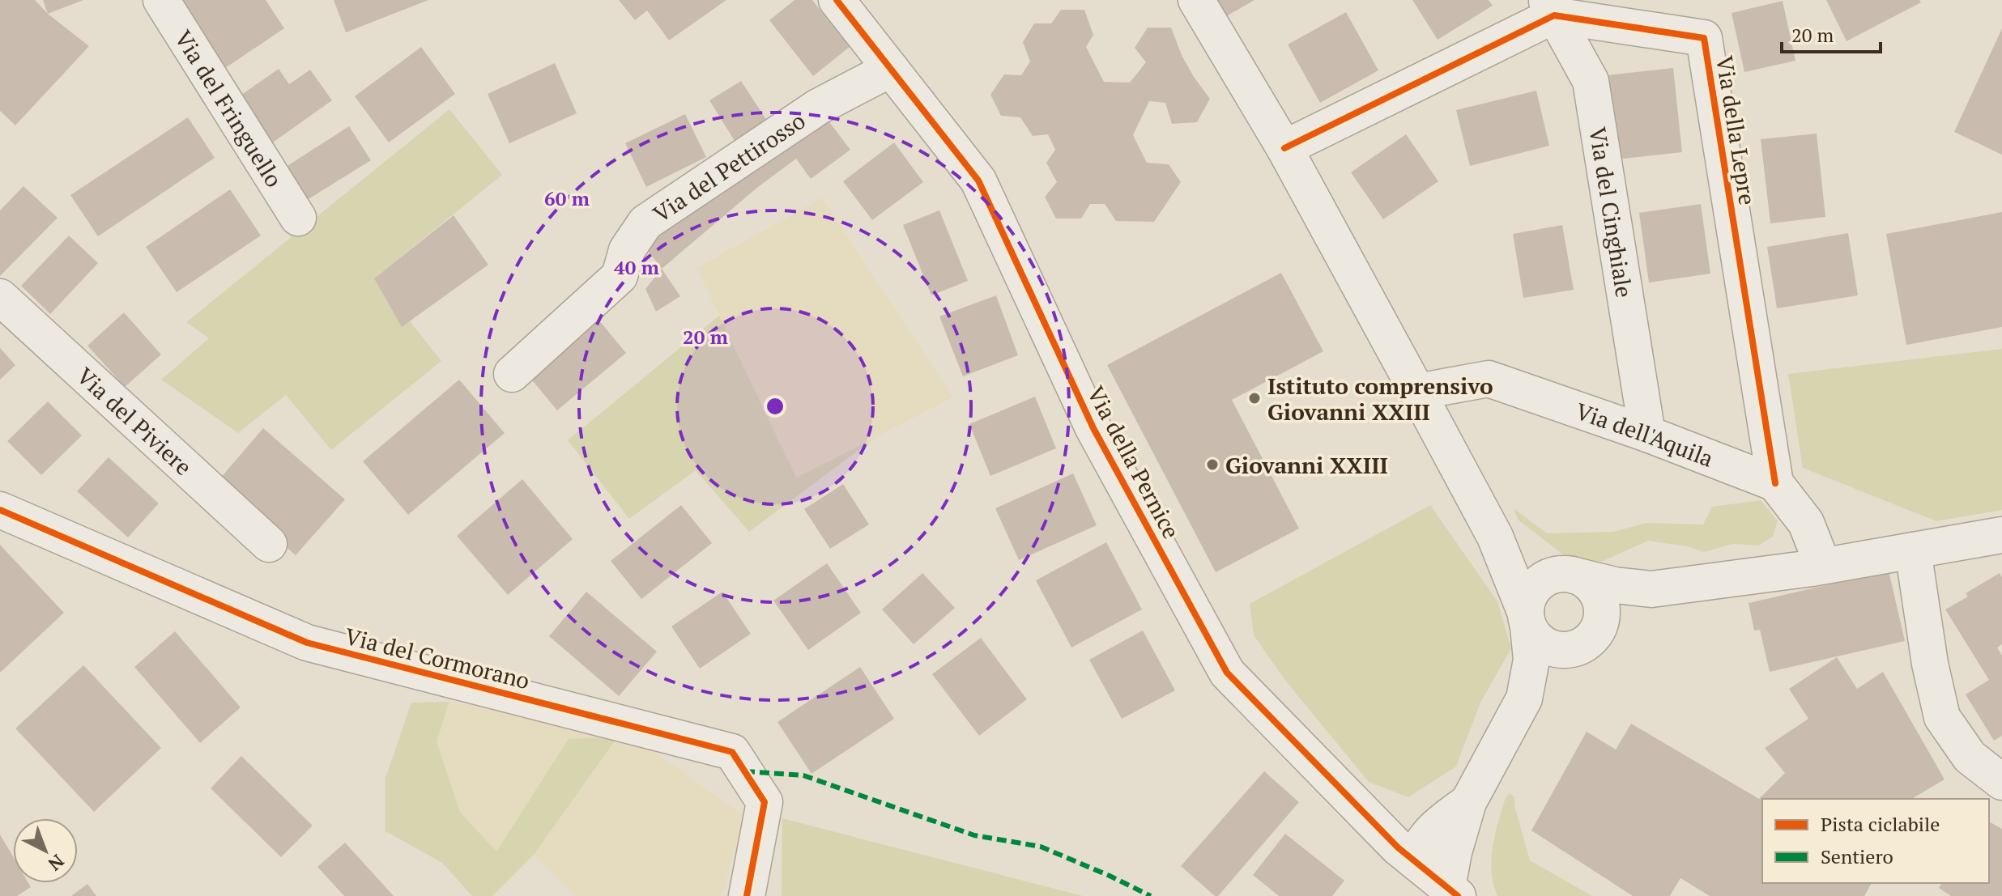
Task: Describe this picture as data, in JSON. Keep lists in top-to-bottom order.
{
  "streets": {
    "street": [
      "Via del Fringuello",
      "Via della Lepre",
      "Via del Pettirosso",
      "Via del Cinghiale",
      "Via del Piviere",
      "Via dell'Aquila",
      "Via della Pernice",
      "Via del Cormorano"
    ]
  },
  "crossings": [
    ["Via della Lepre", "Via del Cinghiale"],
    ["Via della Lepre", "Via dell'Aquila"],
    ["Via del Pettirosso", "Via della Pernice"],
    ["Via del Cinghiale", "Via dell'Aquila"]
  ],
  "places": ["Istituto comprensivo Giovanni XXIII", "Giovanni XXIII"],
  "legend": ["Pista ciclabile", "Sentiero"],
  "scale_bar": "20 m",
  "north": "bottom right",
  "rings": ["60 m", "40 m", "20 m"]
}
